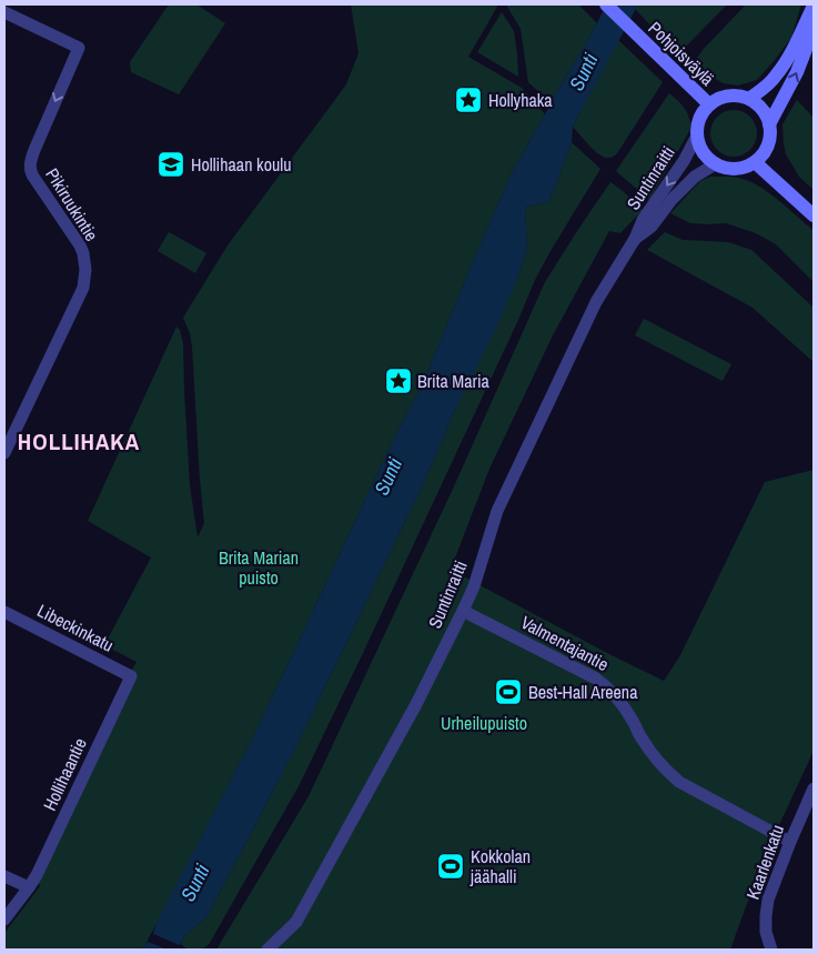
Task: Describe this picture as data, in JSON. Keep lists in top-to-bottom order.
{
  "streets": {
    "main road": ["Pohjoisväylä"],
    "street": [
      "Suntinraitti",
      "Pikiruukintie",
      "Libeckinkatu",
      "Valmentajantie",
      "Hollihaantie",
      "Kaarlenkatu"
    ]
  },
  "crossings": [
    ["Pohjoisväylä", "Suntinraitti"],
    ["Suntinraitti", "Valmentajantie"],
    ["Libeckinkatu", "Hollihaantie"],
    ["Valmentajantie", "Kaarlenkatu"]
  ],
  "one_way": ["Pikiruukintie"],
  "districts": ["HOLLIHAKA"],
  "water": ["Sunti"],
  "parks": ["Brita Marian puisto", "Urheilupuisto"],
  "places": {
    "place": ["Hollyhaka", "Brita Maria"],
    "school or university": ["Hollihaan koulu"],
    "sports": ["Best‑Hall Areena", "Kokkolan jäähalli"]
  }
}
